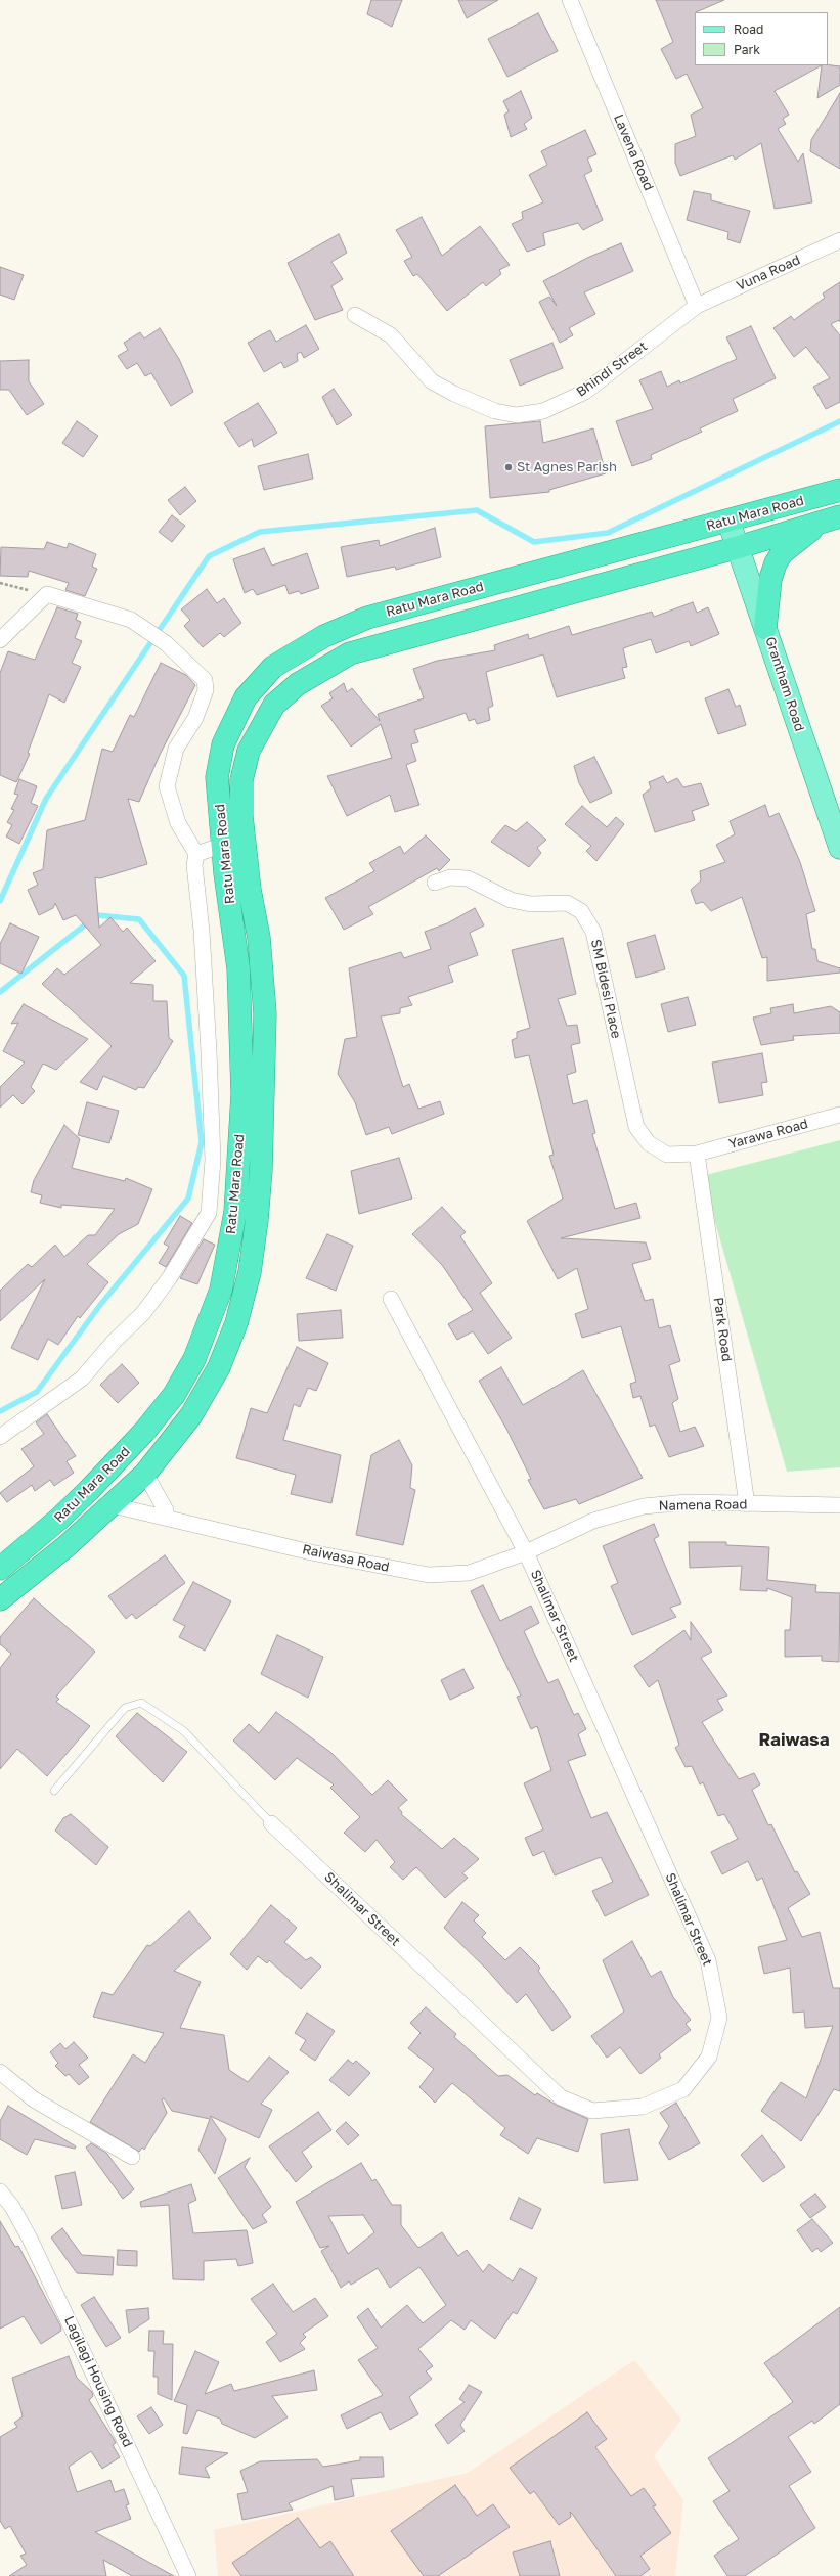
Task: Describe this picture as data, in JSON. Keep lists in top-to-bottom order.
{
  "streets": {
    "highway": ["Ratu Mara Road"],
    "main road": ["Grantham Road"],
    "street": [
      "Lavena Road",
      "Vuna Road",
      "Bhindi Street",
      "SM Bidesi Place",
      "Yarawa Road",
      "Park Road",
      "Namena Road",
      "Raiwasa Road",
      "Shalimar Street",
      "Lagilagi Housing Road"
    ]
  },
  "crossings": [
    ["Lavena Road", "Vuna Road"],
    ["Lavena Road", "Bhindi Street"],
    ["Vuna Road", "Bhindi Street"],
    ["Ratu Mara Road", "Grantham Road"],
    ["Ratu Mara Road", "Raiwasa Road"],
    ["SM Bidesi Place", "Yarawa Road"],
    ["SM Bidesi Place", "Park Road"],
    ["Yarawa Road", "Park Road"],
    ["Park Road", "Namena Road"],
    ["Namena Road", "Raiwasa Road"],
    ["Namena Road", "Shalimar Street"],
    ["Raiwasa Road", "Shalimar Street"]
  ],
  "districts": ["Raiwasa"],
  "places": ["St Agnes Parish"],
  "legend": ["Road", "Park"]
}
